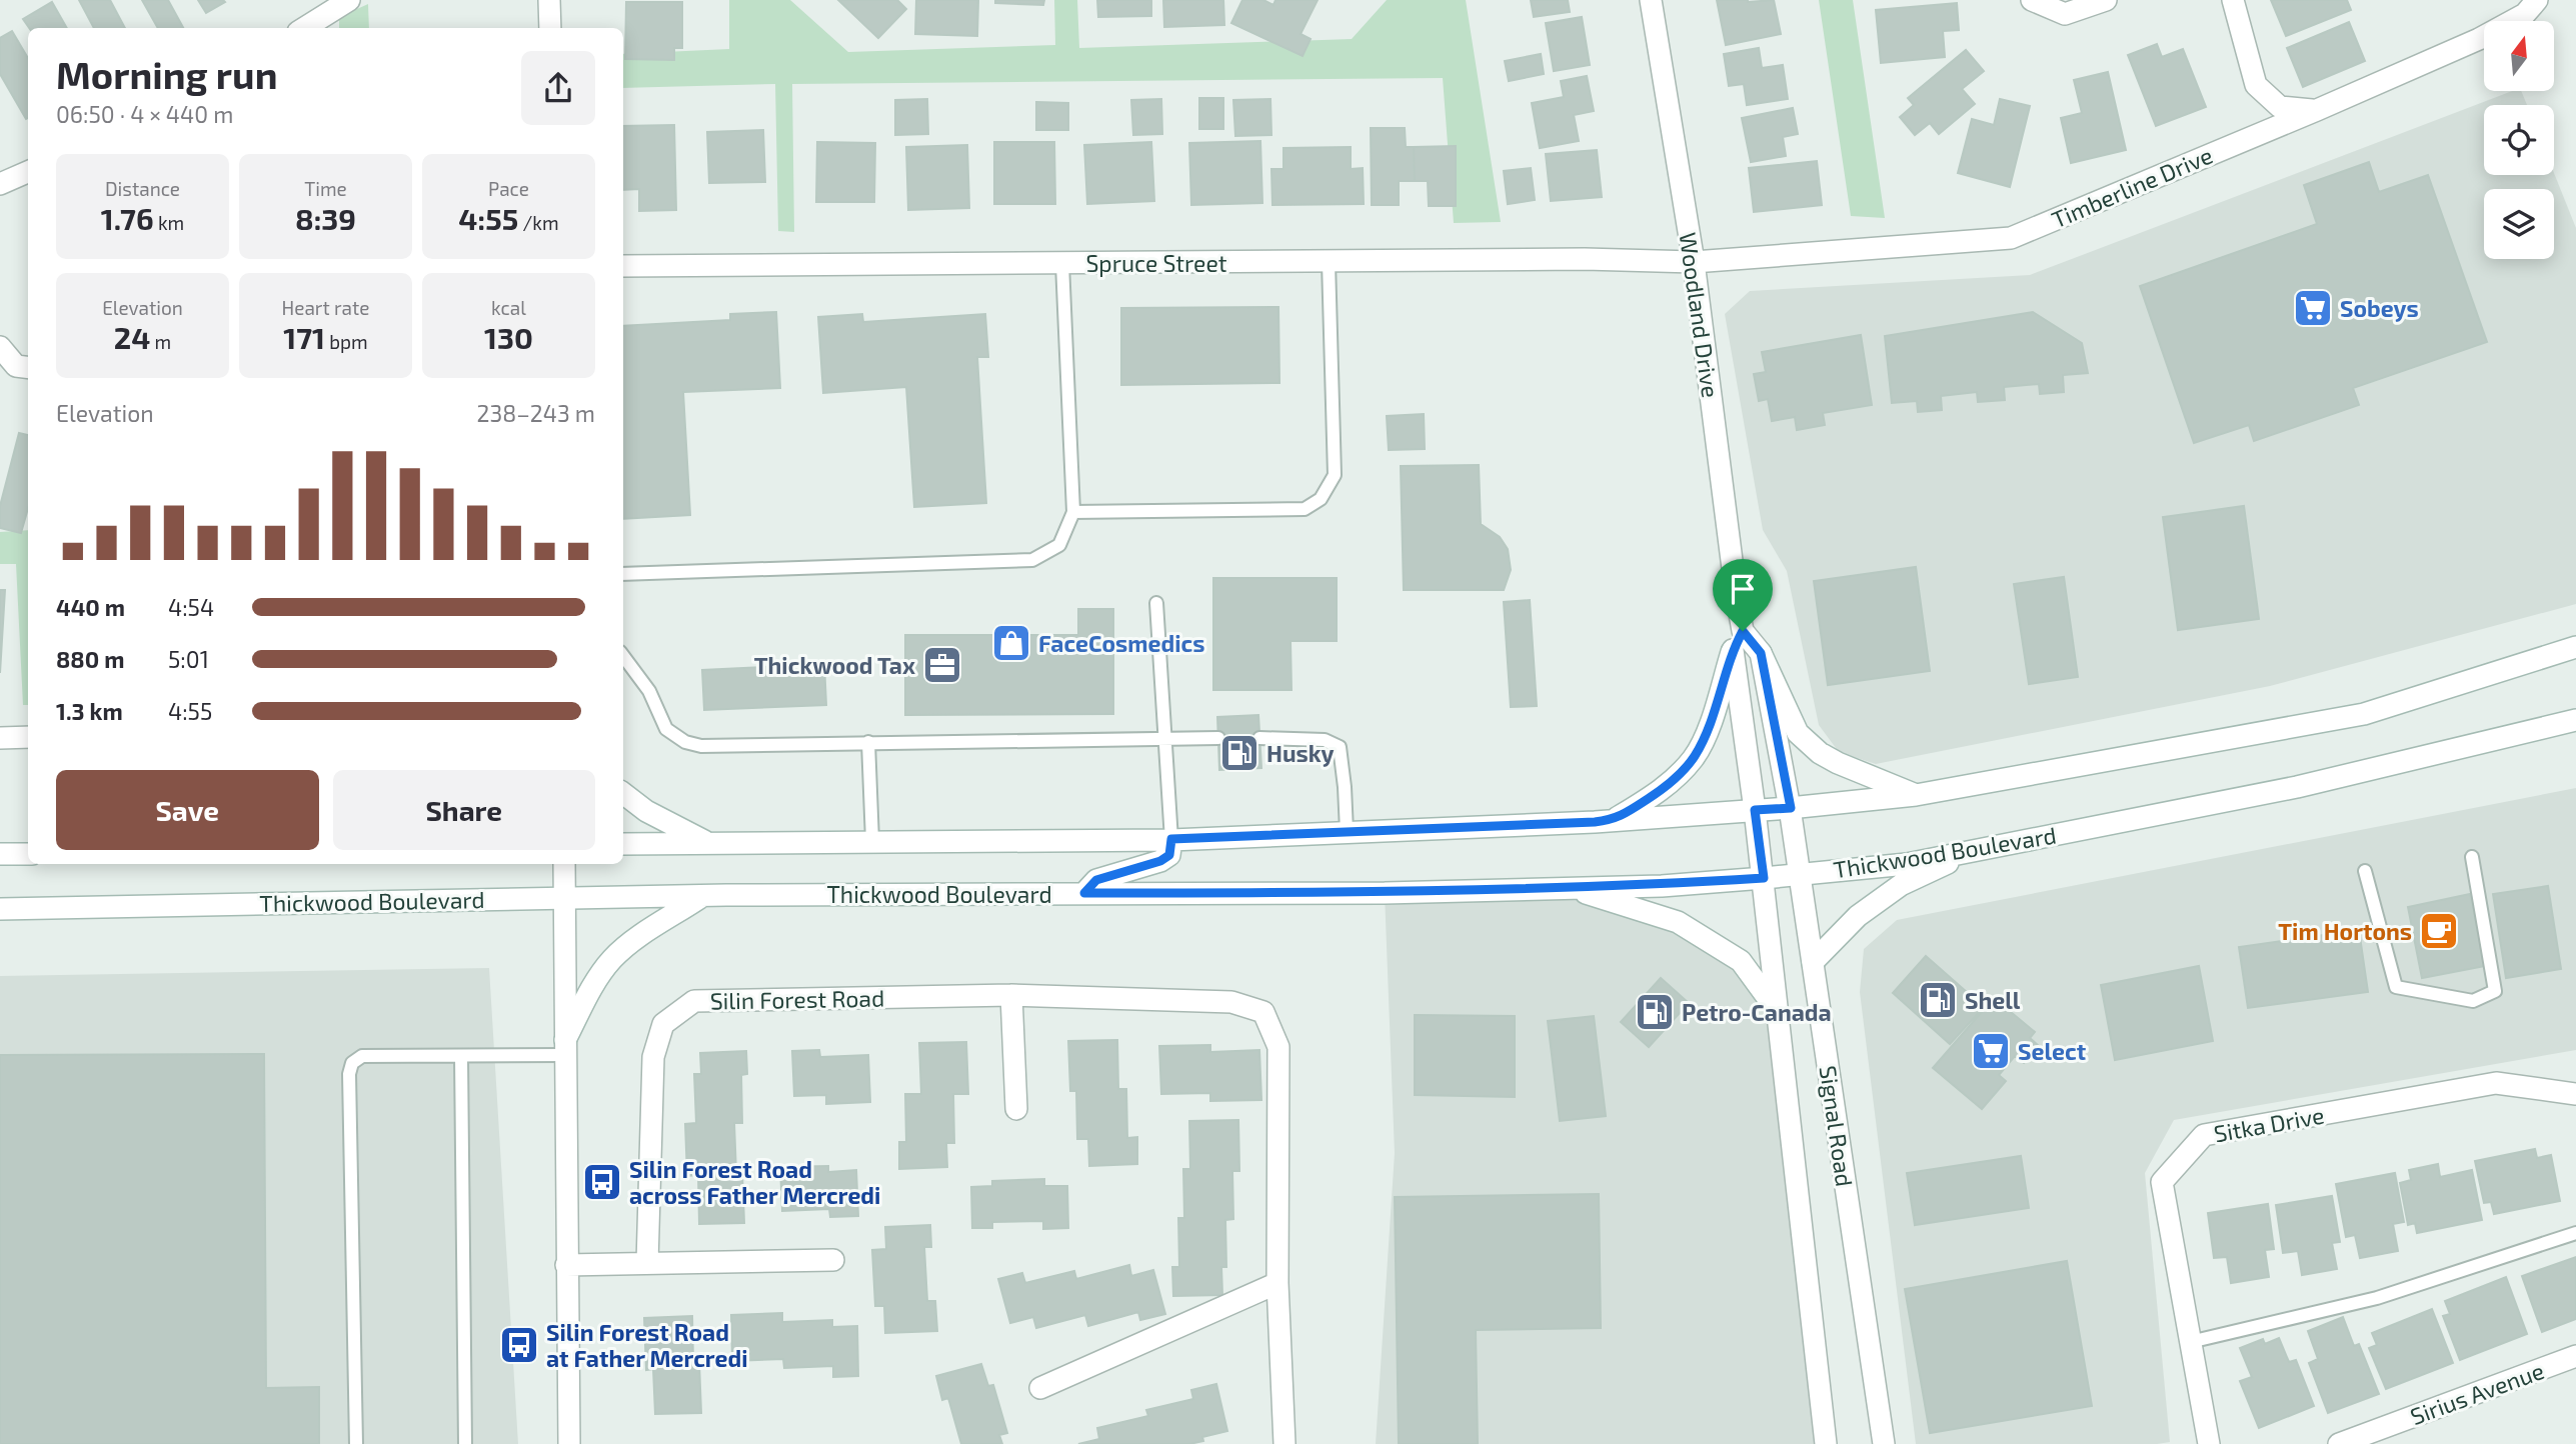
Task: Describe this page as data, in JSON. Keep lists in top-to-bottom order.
{
  "streets": {
    "street": [
      "Timberline Drive",
      "Spruce Street",
      "Woodland Drive",
      "Thickwood Boulevard",
      "Silin Forest Road",
      "Sitka Drive",
      "Signal Road",
      "Sirius Avenue"
    ]
  },
  "crossings": [
    ["Timberline Drive", "Spruce Street"],
    ["Timberline Drive", "Woodland Drive"],
    ["Spruce Street", "Woodland Drive"],
    ["Woodland Drive", "Signal Road"],
    ["Thickwood Boulevard", "Signal Road"]
  ],
  "places": {
    "supermarket": ["Sobeys", "Select"],
    "shop": ["FaceCosmedics"],
    "office": ["Thickwood Tax"],
    "fuel station": ["Husky", "Shell", "Petro-Canada"],
    "cafe": ["Tim Hortons"],
    "bus stop": ["Silin Forest Road across Father Mercredi", "Silin Forest Road at Father Mercredi"]
  },
  "north": "top",
  "page": {
    "heading": ["Morning run", "06:50 · 4 × 440 m"],
    "stats": [
      ["Distance", "1.76 km"],
      ["Time", "8:39"],
      ["Pace", "4:55 /km"],
      ["Elevation", "24 m"],
      ["Heart rate", "171 bpm"],
      ["kcal", "130"]
    ],
    "chart": ["Elevation", "238–243 m"],
    "list": [
      {
        "name": "440 m",
        "note": "4:54"
      },
      {
        "name": "880 m",
        "note": "5:01"
      },
      {
        "name": "1.3 km",
        "note": "4:55"
      }
    ],
    "buttons": ["Save", "Share"]
  }
}
